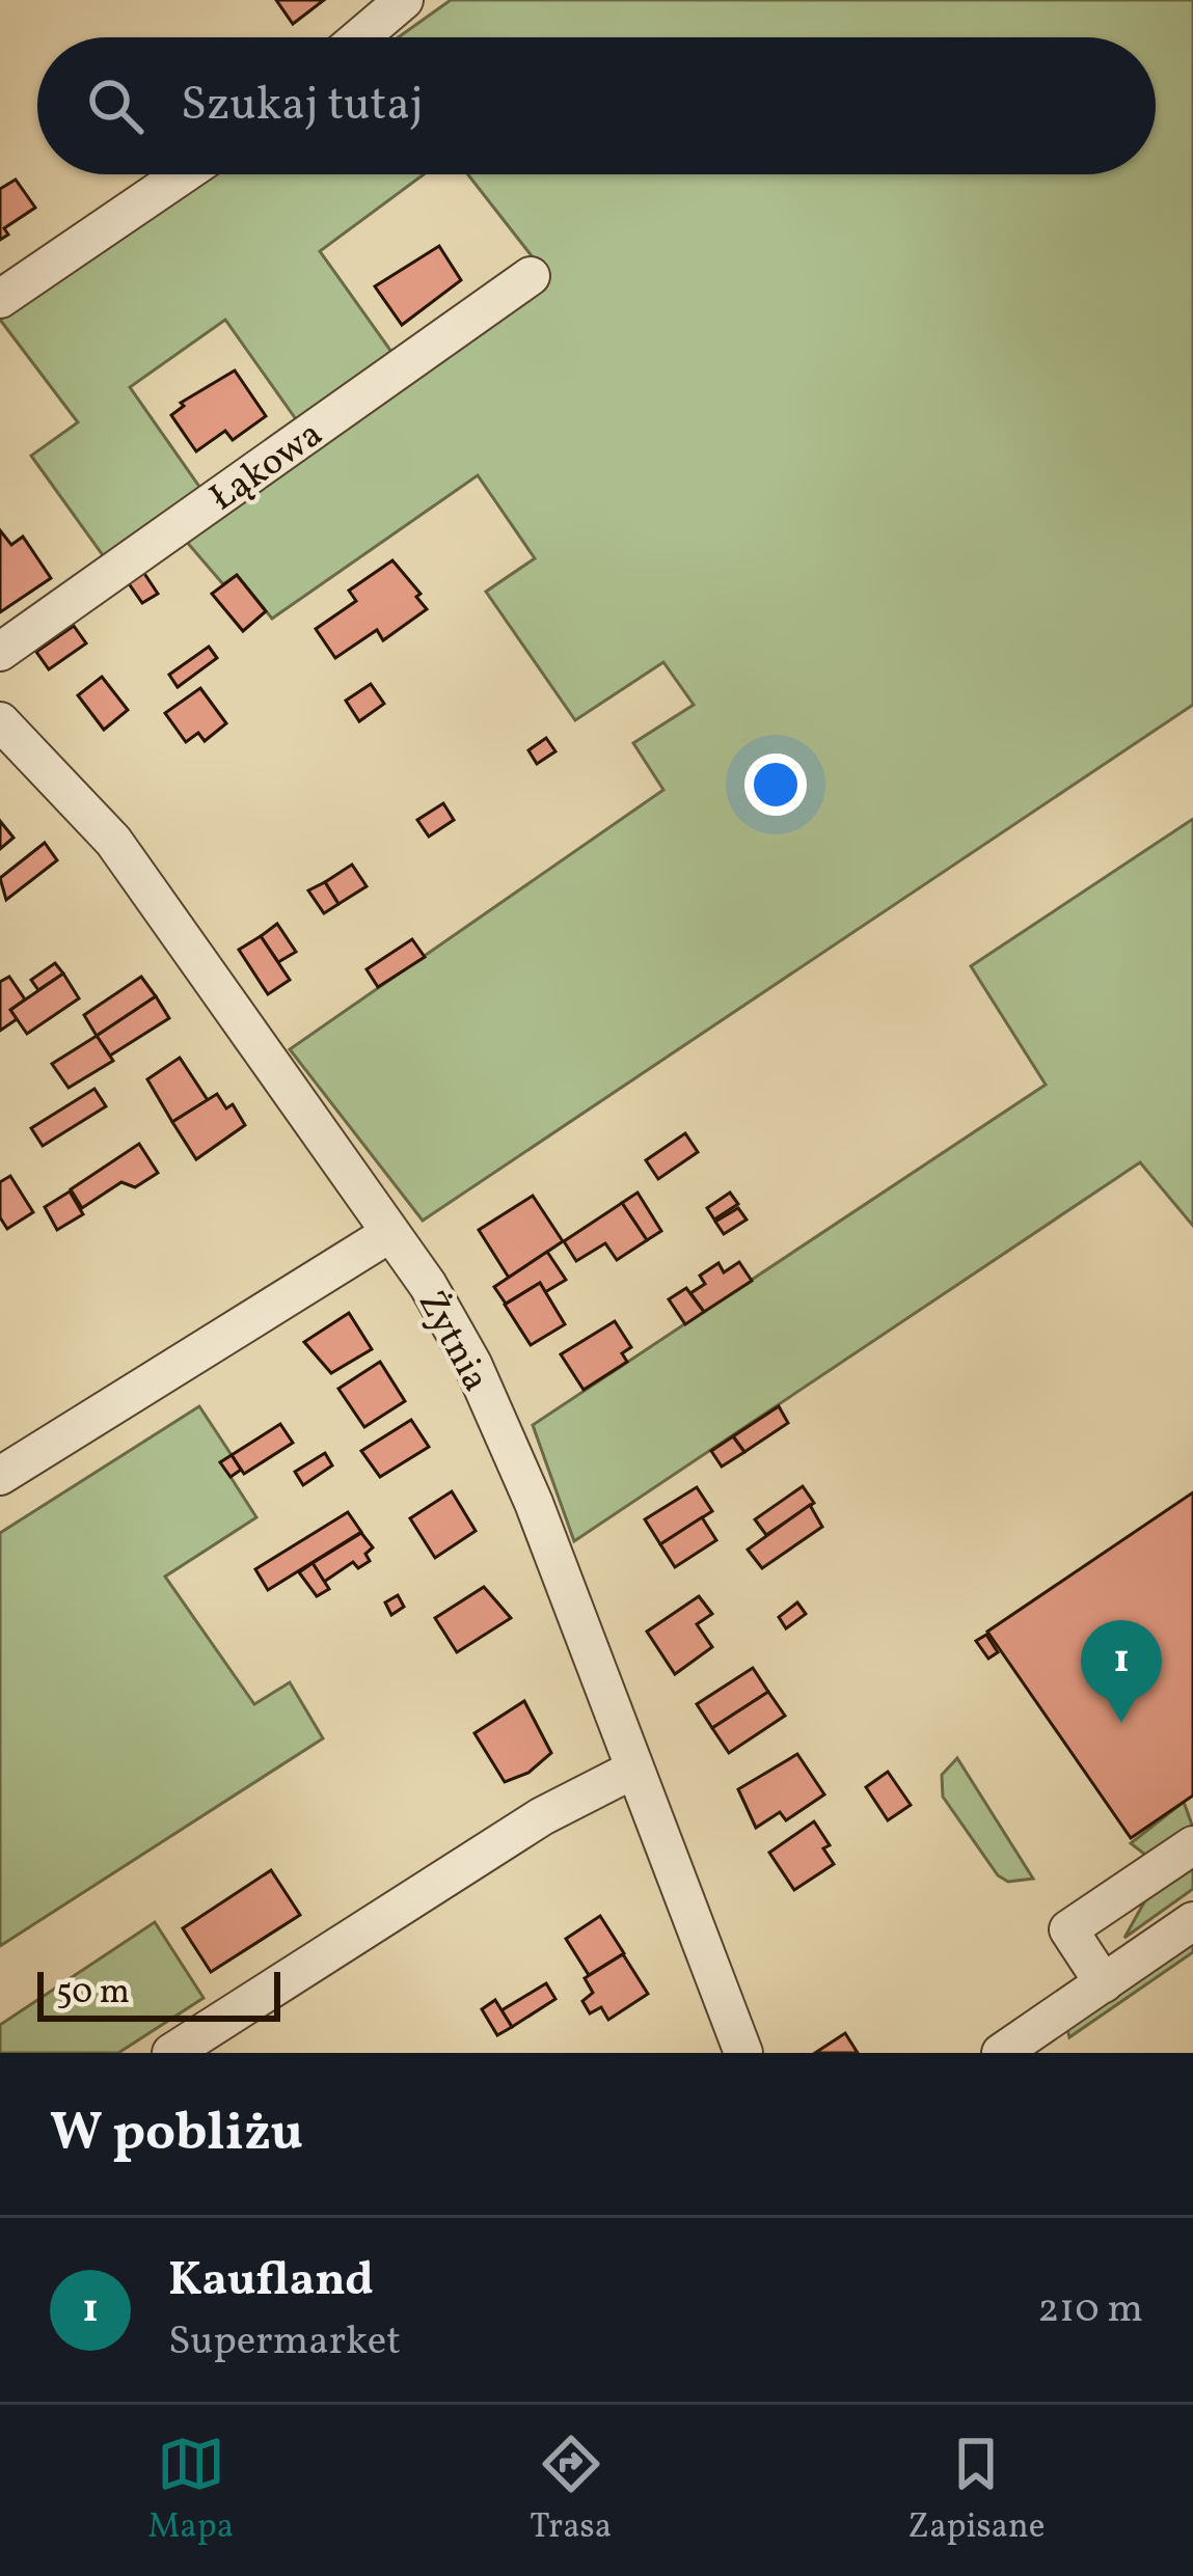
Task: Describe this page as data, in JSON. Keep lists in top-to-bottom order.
{
  "streets": {
    "street": ["Łąkowa", "Żytnia"]
  },
  "scale_bar": "50 m",
  "page": {
    "search": "Szukaj tutaj",
    "pins": "1",
    "scale": "50 m",
    "heading": "W pobliżu",
    "list": [
      {
        "mark": "1",
        "name": "Kaufland",
        "note": "Supermarket",
        "value": "210 m"
      }
    ],
    "nav": ["Mapa", "Trasa", "Zapisane"]
  }
}
